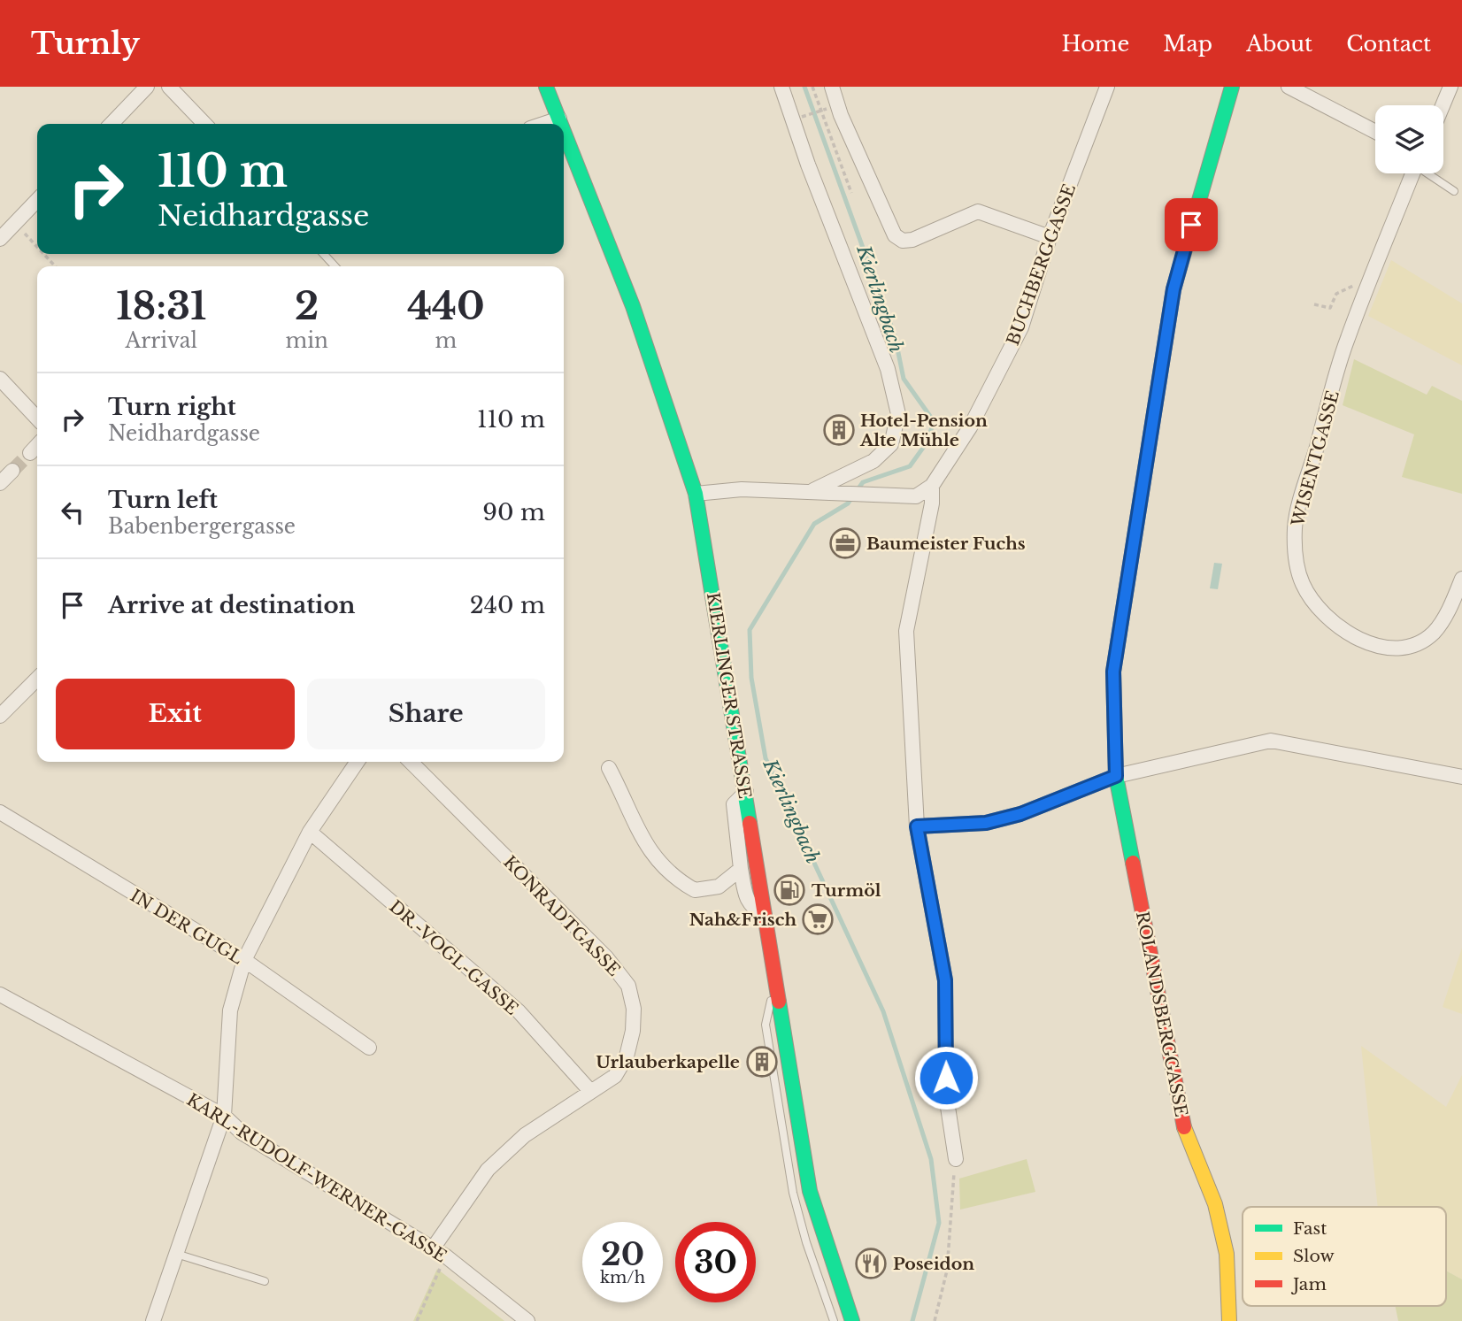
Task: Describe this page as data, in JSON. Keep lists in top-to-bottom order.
{
  "streets": {
    "main road": ["KIERLINGER STRASSE", "ROLANDSBERGGASSE"],
    "street": [
      "BUCHBERGGASSE",
      "WISENTGASSE",
      "KONRADTGASSE",
      "IN DER GUGL",
      "DR.-VOGL-GASSE",
      "KARL-RUDOLF-WERNER-GASSE"
    ]
  },
  "crossings": [
    ["KONRADTGASSE", "DR.-VOGL-GASSE"],
    ["KONRADTGASSE", "KARL-RUDOLF-WERNER-GASSE"]
  ],
  "water": ["Kierlingbach"],
  "places": {
    "building": ["Hotel-Pension Alte Mühle", "Urlauberkapelle"],
    "office": ["Baumeister Fuchs"],
    "fuel station": ["Turmöl"],
    "supermarket": ["Nah&Frisch"],
    "restaurant": ["Poseidon"]
  },
  "legend": ["Fast", "Slow", "Jam"],
  "page": {
    "header": "Turnly",
    "nav": [
      "Home",
      "Map",
      "About",
      "Contact"
    ],
    "turn": ["110 m", "Neidhardgasse"],
    "eta": [
      "18:31",
      "Arrival",
      "2",
      "min",
      "440",
      "m"
    ],
    "list": [
      {
        "name": "Turn right",
        "note": "Neidhardgasse",
        "value": "110 m"
      },
      {
        "name": "Turn left",
        "note": "Babenbergergasse",
        "value": "90 m"
      },
      {
        "name": "Arrive at destination",
        "value": "240 m"
      }
    ],
    "buttons": ["Exit", "Share"],
    "speed": "20 km/h",
    "limit": "30"
  }
}
